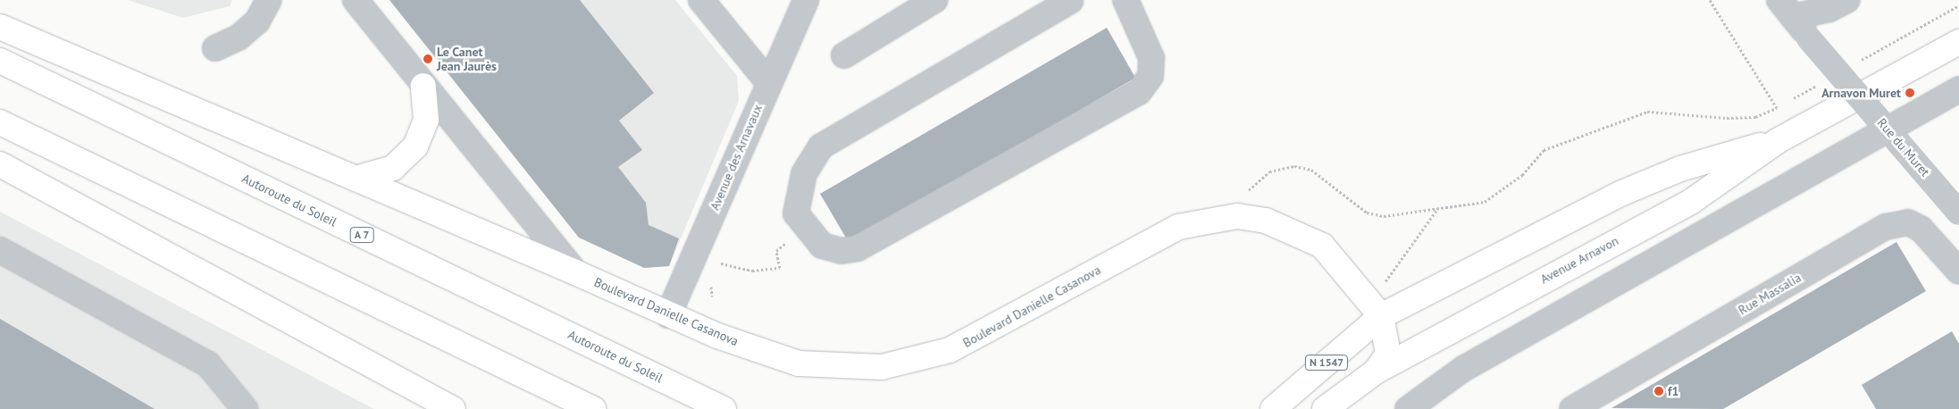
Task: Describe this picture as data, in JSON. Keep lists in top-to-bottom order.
{
  "streets": {
    "main road": [
      "Autoroute du Soleil",
      "A 7",
      "Avenue Arnavon",
      "Boulevard Danielle Casanova",
      "N 1547"
    ],
    "street": ["Rue du Muret", "Avenue des Arnavaux", "Rue Massalia"]
  },
  "crossings": [
    ["Avenue des Arnavaux", "Boulevard Danielle Casanova"],
    ["Avenue Arnavon", "Boulevard Danielle Casanova"],
    ["Avenue Arnavon", "N 1547"],
    ["Boulevard Danielle Casanova", "N 1547"]
  ],
  "places": ["Le Canet Jean Jaurès", "Arnavon Muret", "f1"]
}
